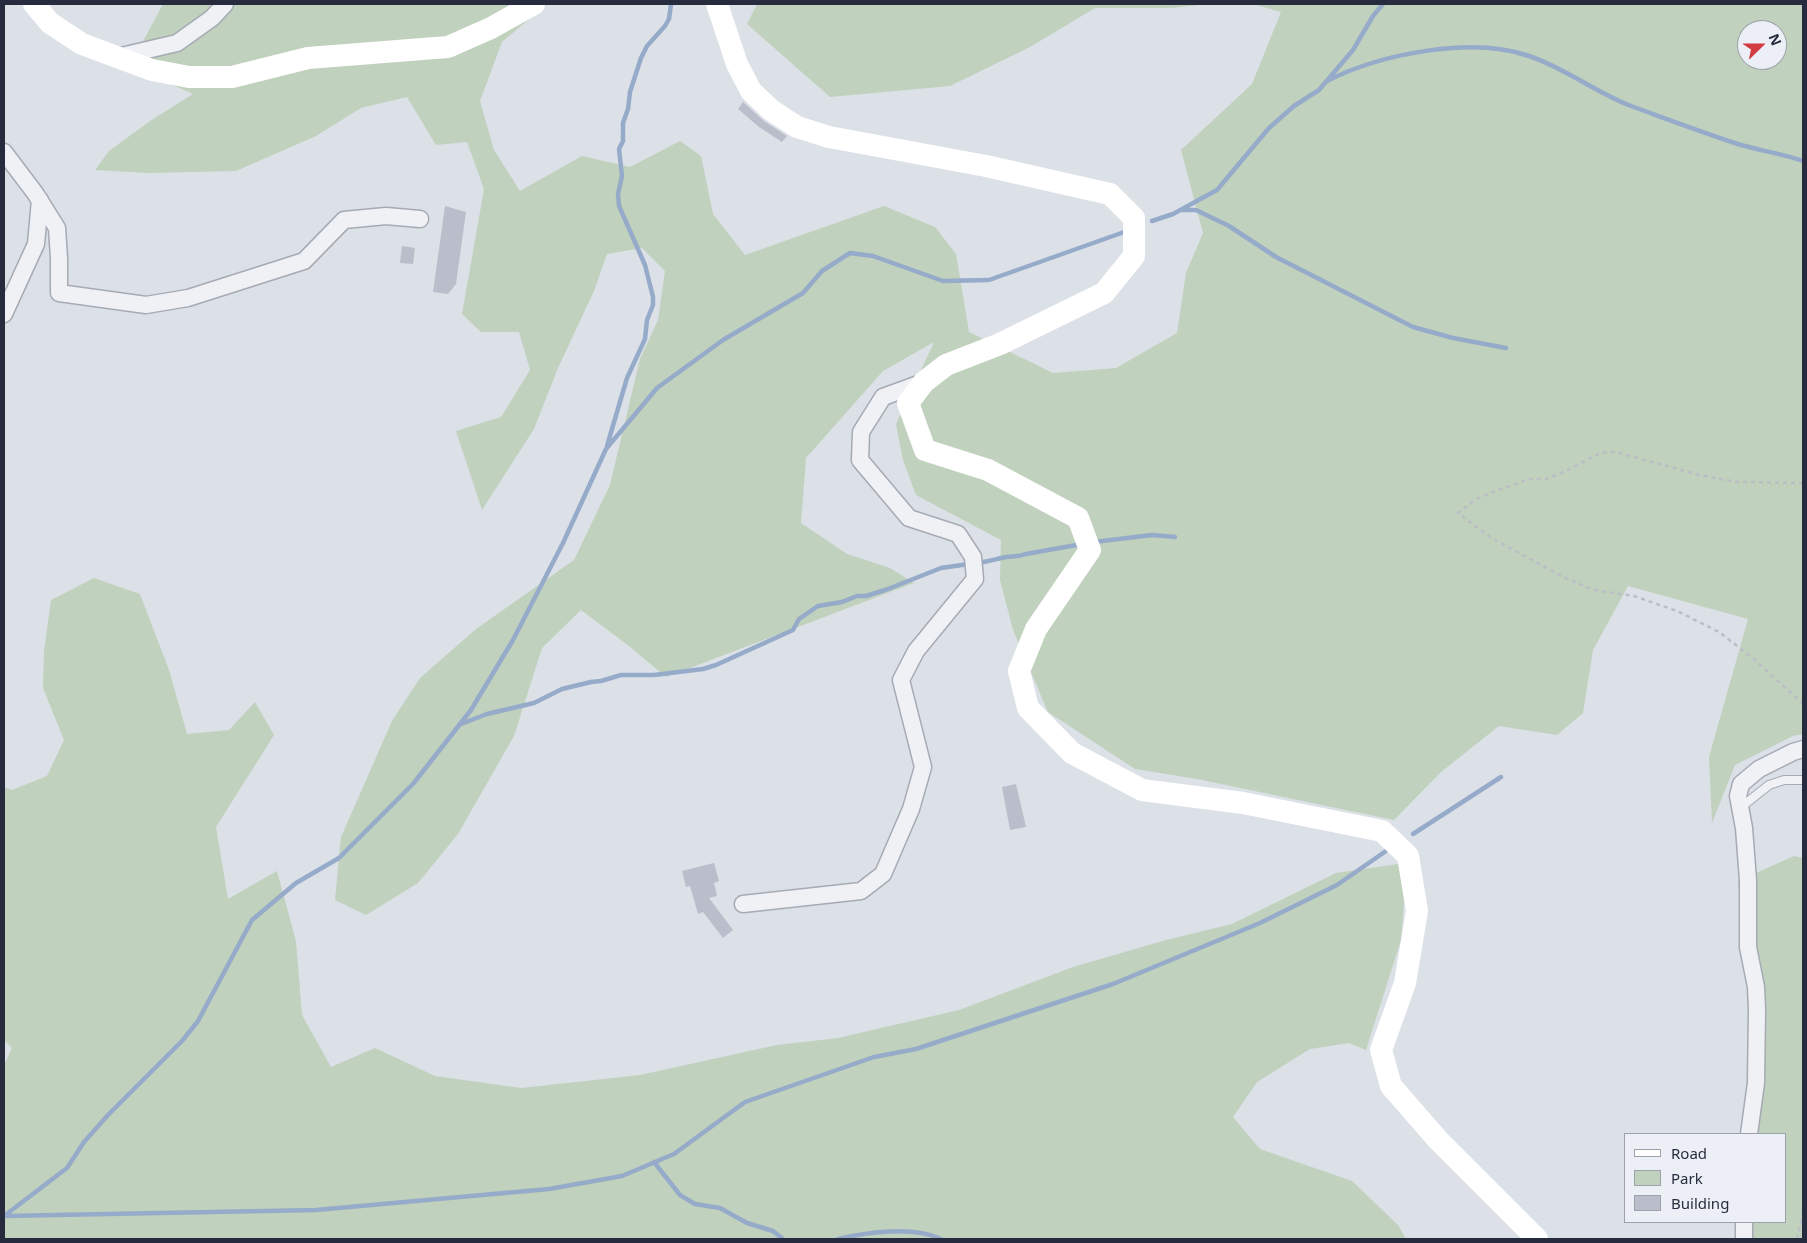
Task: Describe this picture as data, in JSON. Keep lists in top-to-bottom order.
{
  "legend": ["Road", "Park", "Building"],
  "north": "right"
}
